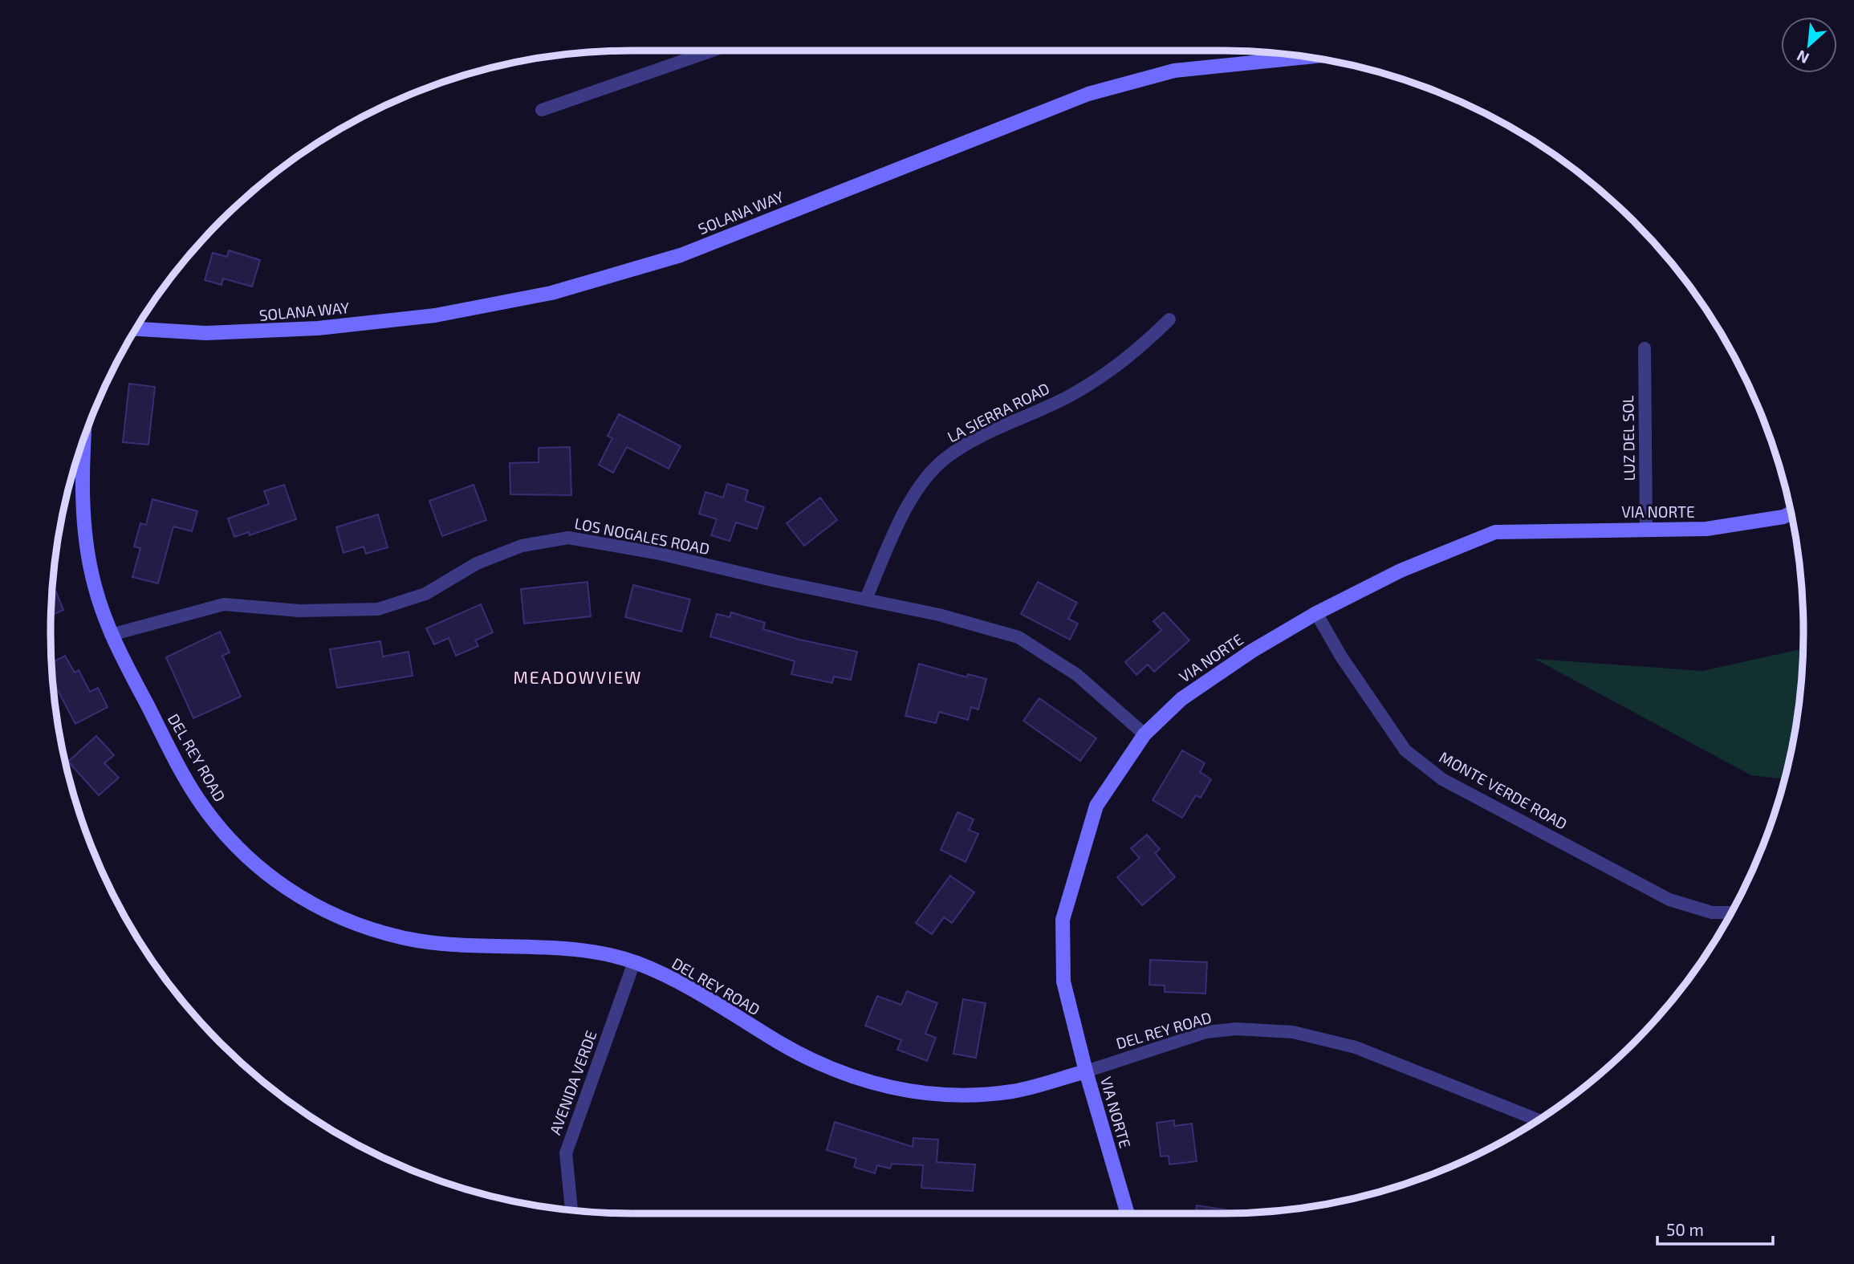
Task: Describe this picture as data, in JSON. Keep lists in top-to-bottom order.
{
  "streets": {
    "street": [
      "SOLANA WAY",
      "LA SIERRA ROAD",
      "LUZ DEL SOL",
      "VIA NORTE",
      "LOS NOGALES ROAD",
      "DEL REY ROAD",
      "MONTE VERDE ROAD",
      "AVENIDA VERDE"
    ]
  },
  "crossings": [
    ["LA SIERRA ROAD", "LOS NOGALES ROAD"],
    ["LUZ DEL SOL", "VIA NORTE"],
    ["VIA NORTE", "LOS NOGALES ROAD"],
    ["VIA NORTE", "DEL REY ROAD"],
    ["VIA NORTE", "MONTE VERDE ROAD"],
    ["LOS NOGALES ROAD", "DEL REY ROAD"],
    ["DEL REY ROAD", "AVENIDA VERDE"]
  ],
  "districts": ["MEADOWVIEW"],
  "scale_bar": "50 m",
  "north": "bottom left"
}
